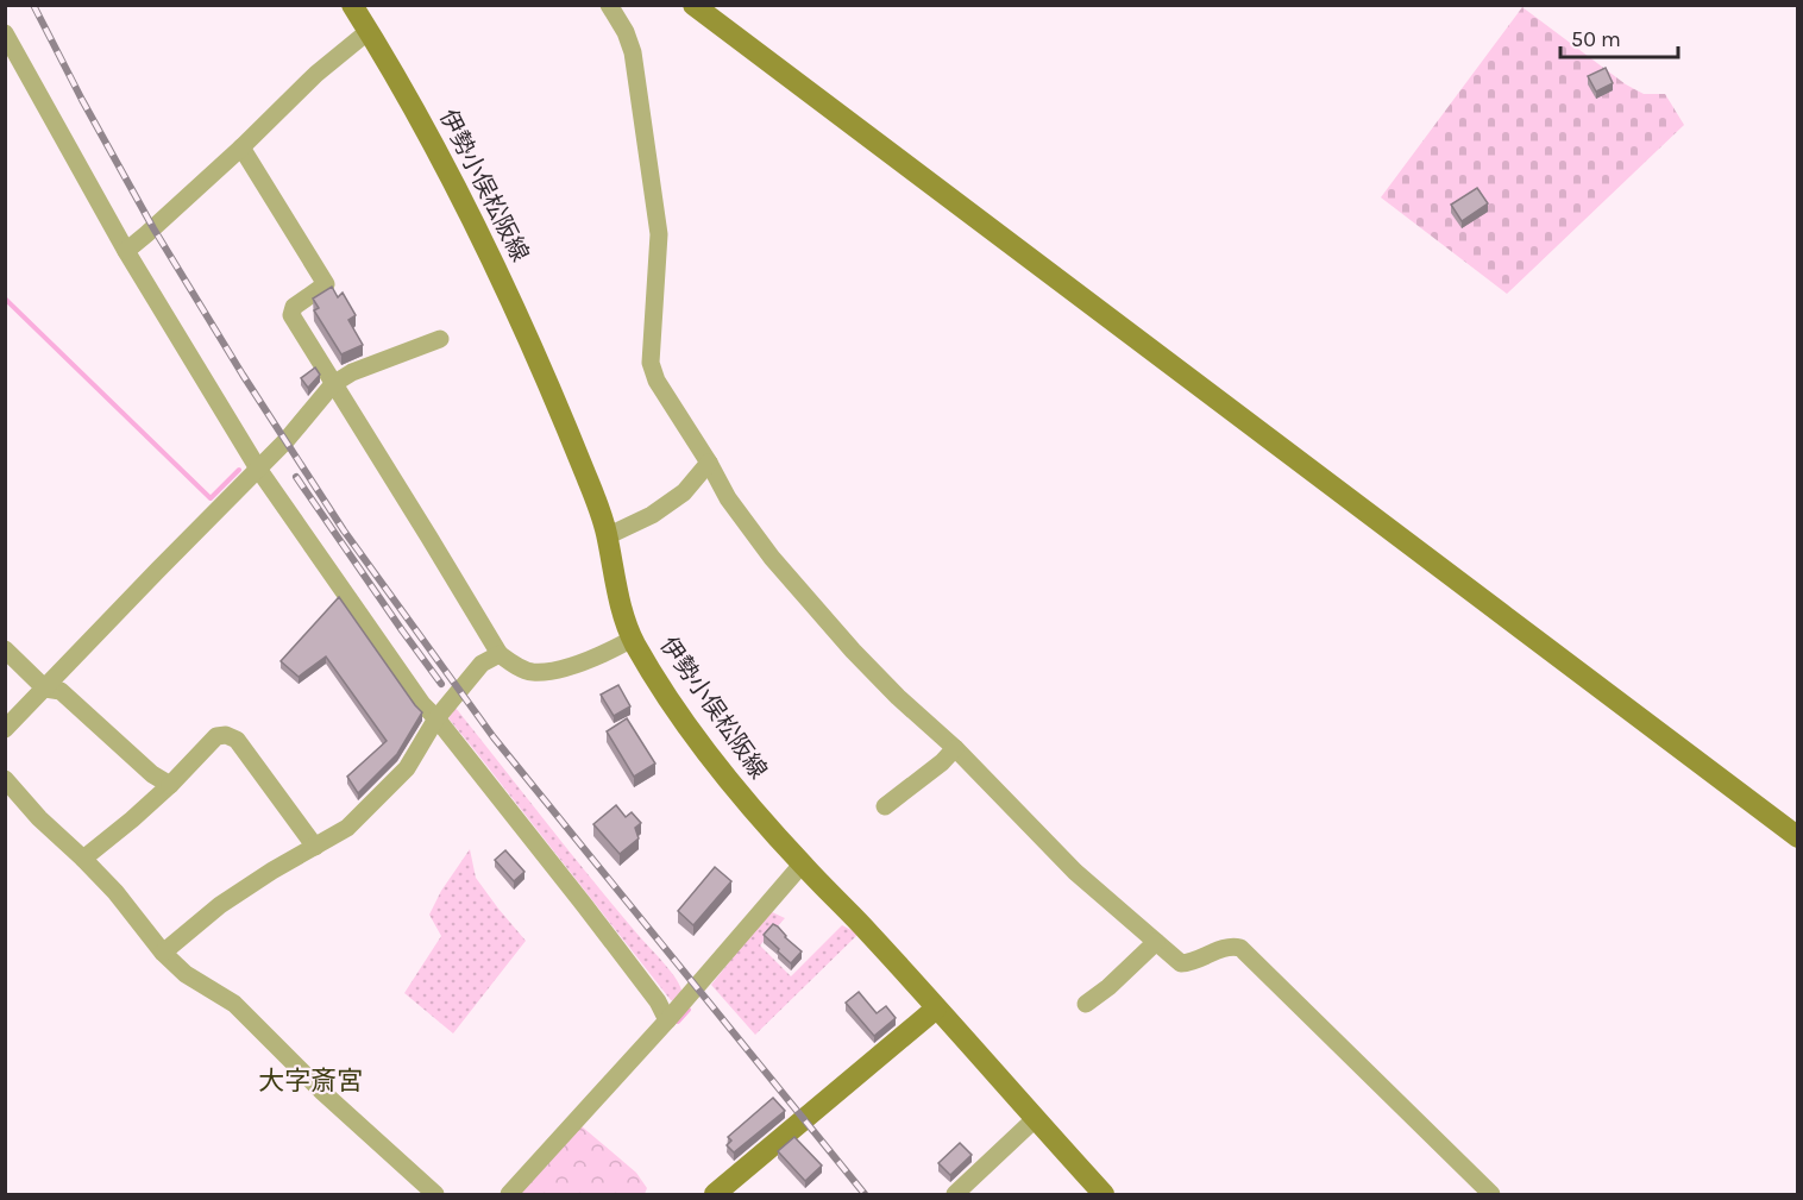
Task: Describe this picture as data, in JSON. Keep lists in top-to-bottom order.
{
  "streets": {
    "street": ["伊勢小俣松阪線"]
  },
  "districts": ["大字斎宮"],
  "scale_bar": "50 m"
}
